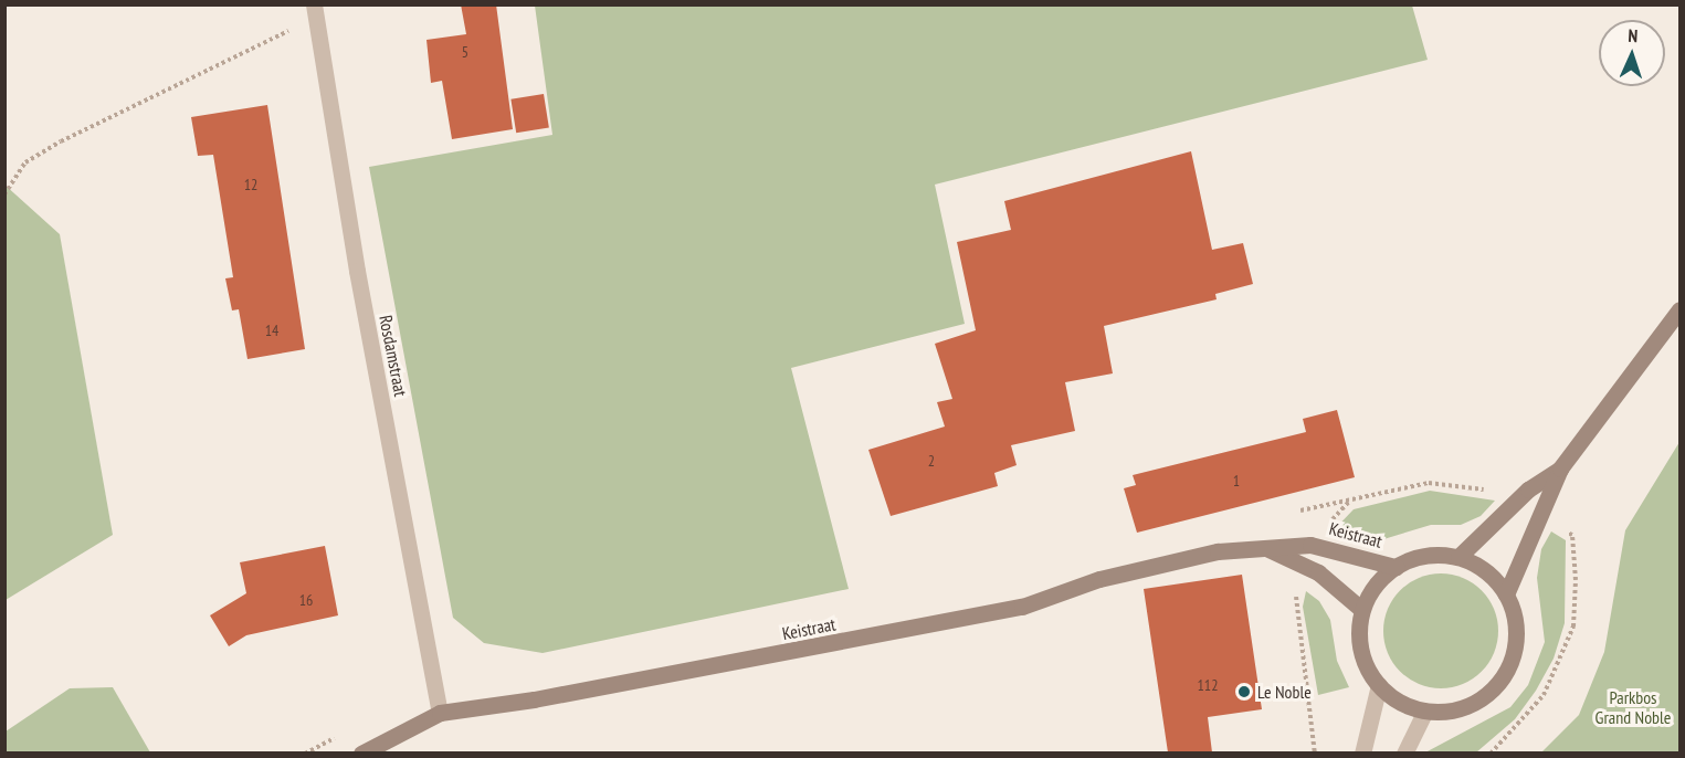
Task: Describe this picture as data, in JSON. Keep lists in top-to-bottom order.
{
  "streets": {
    "street": ["Rosdamstraat", "Keistraat"]
  },
  "crossings": [
    ["Rosdamstraat", "Keistraat"]
  ],
  "parks": ["Parkbos Grand Noble"],
  "places": ["Le Noble"],
  "house_numbers": [
    "5",
    "12",
    "14",
    "2",
    "1",
    "16",
    "112"
  ],
  "north": "top"
}
